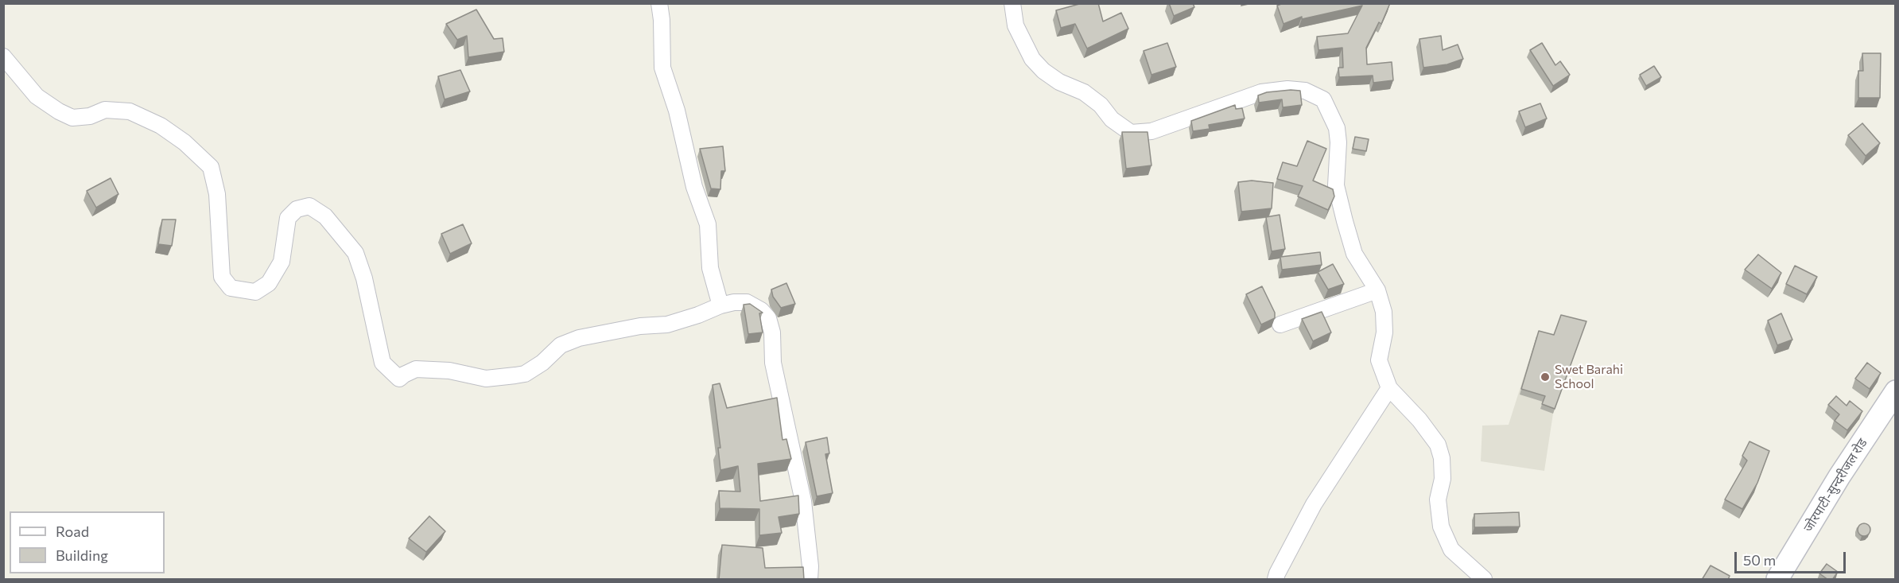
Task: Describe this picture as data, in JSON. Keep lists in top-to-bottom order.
{
  "streets": {
    "main road": ["जोरपाटी-सुन्दरीजल रोड"]
  },
  "places": ["Swet Barahi School"],
  "legend": ["Road", "Building"],
  "scale_bar": "50 m"
}
